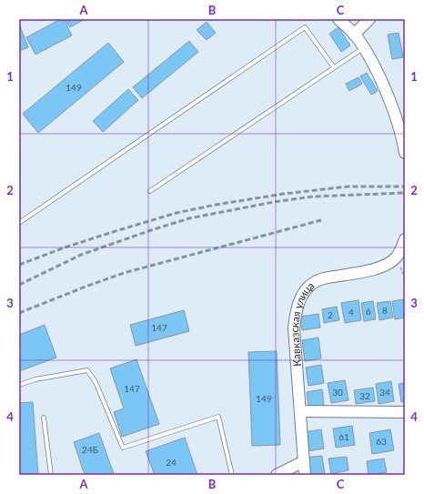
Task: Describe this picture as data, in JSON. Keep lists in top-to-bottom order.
{
  "streets": {
    "main road": ["Кавказская улица"]
  },
  "house_numbers": [
    "149",
    "8",
    "6",
    "4",
    "2",
    "147",
    "147",
    "30",
    "34",
    "32",
    "149",
    "61",
    "63",
    "24Б",
    "24"
  ],
  "grid": {
    "columns": ["A", "B", "C"],
    "rows": [
      "1",
      "2",
      "3",
      "4"
    ]
  }
}
